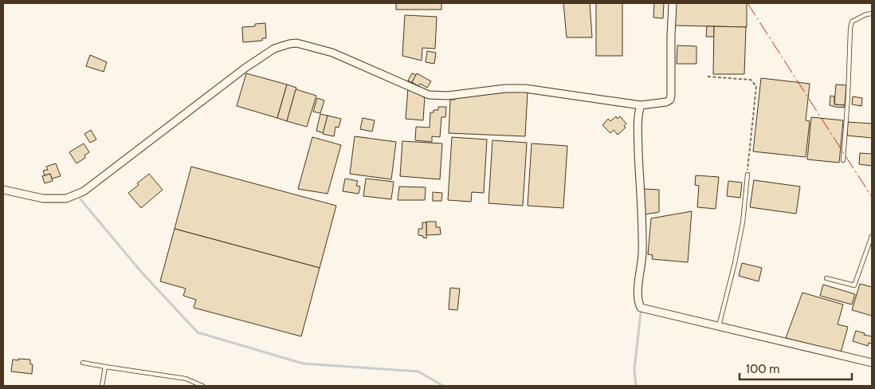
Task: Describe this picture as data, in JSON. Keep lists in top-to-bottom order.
{
  "scale_bar": "100 m"
}
